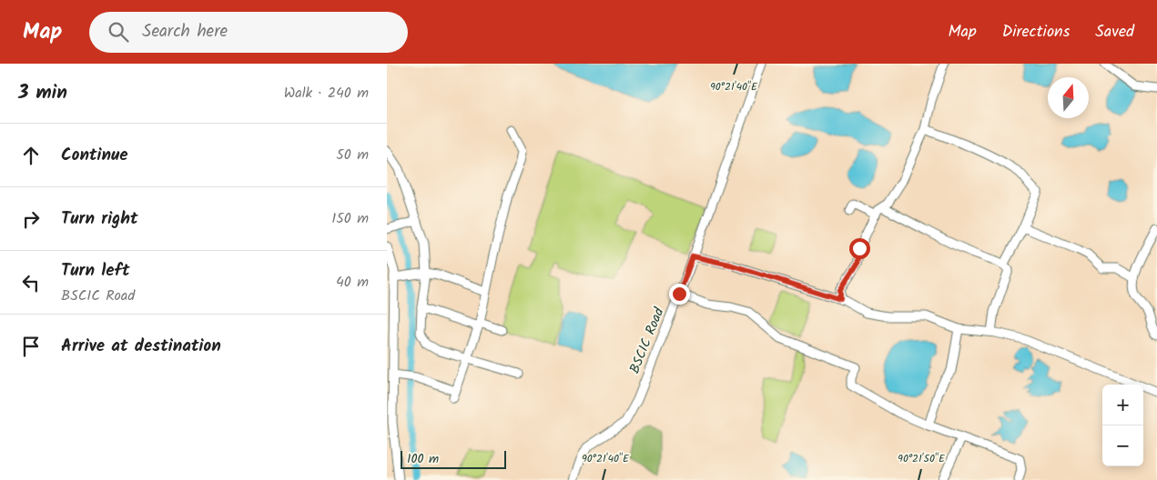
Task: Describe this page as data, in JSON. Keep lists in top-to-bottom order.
{
  "streets": {
    "street": ["BSCIC Road"]
  },
  "scale_bar": "100 m",
  "north": "top",
  "page": {
    "header": "Map",
    "search": "Search here",
    "nav": ["Map", "Directions", "Saved"],
    "heading": ["3 min", "Walk · 240 m"],
    "list": [
      ["Continue", "50 m"],
      ["Turn right", "150 m"],
      ["Turn left", "BSCIC Road", "40 m"],
      "Arrive at destination"
    ],
    "map_buttons": ["+", "−"],
    "scale": "100 m"
  },
  "coordinates": ["90°21'40\"E", "90°21'50\"E"]
}
